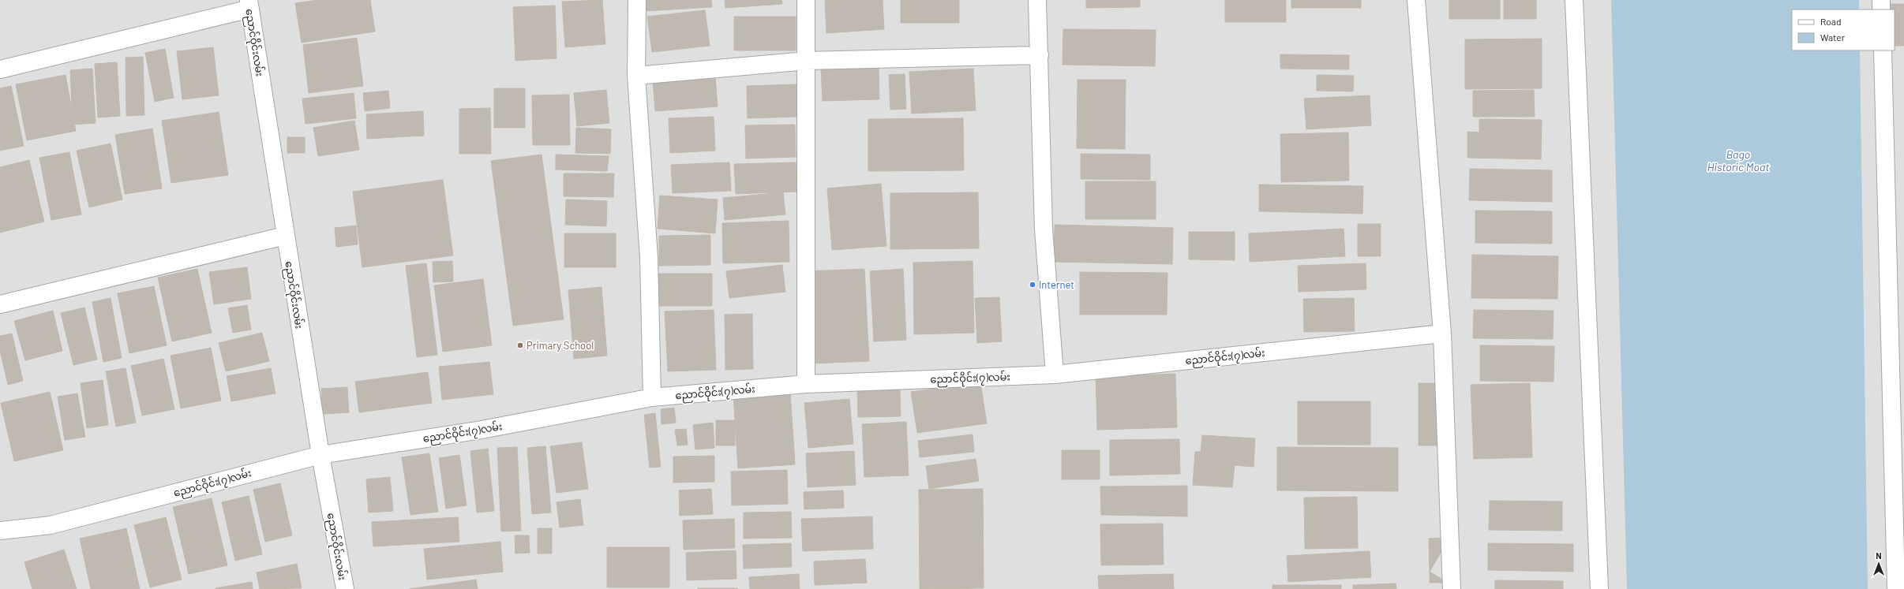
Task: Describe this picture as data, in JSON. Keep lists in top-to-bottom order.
{
  "streets": {
    "street": ["ညောင်ဝိုင်းလမ်း", "ညောင်ဝိုင်း(၇)လမ်း"]
  },
  "crossings": [
    ["ညောင်ဝိုင်းလမ်း", "ညောင်ဝိုင်း(၇)လမ်း"]
  ],
  "water": ["Bago Historic Moat"],
  "places": ["Internet", "Primary School"],
  "legend": ["Road", "Water"],
  "north": "top"
}
